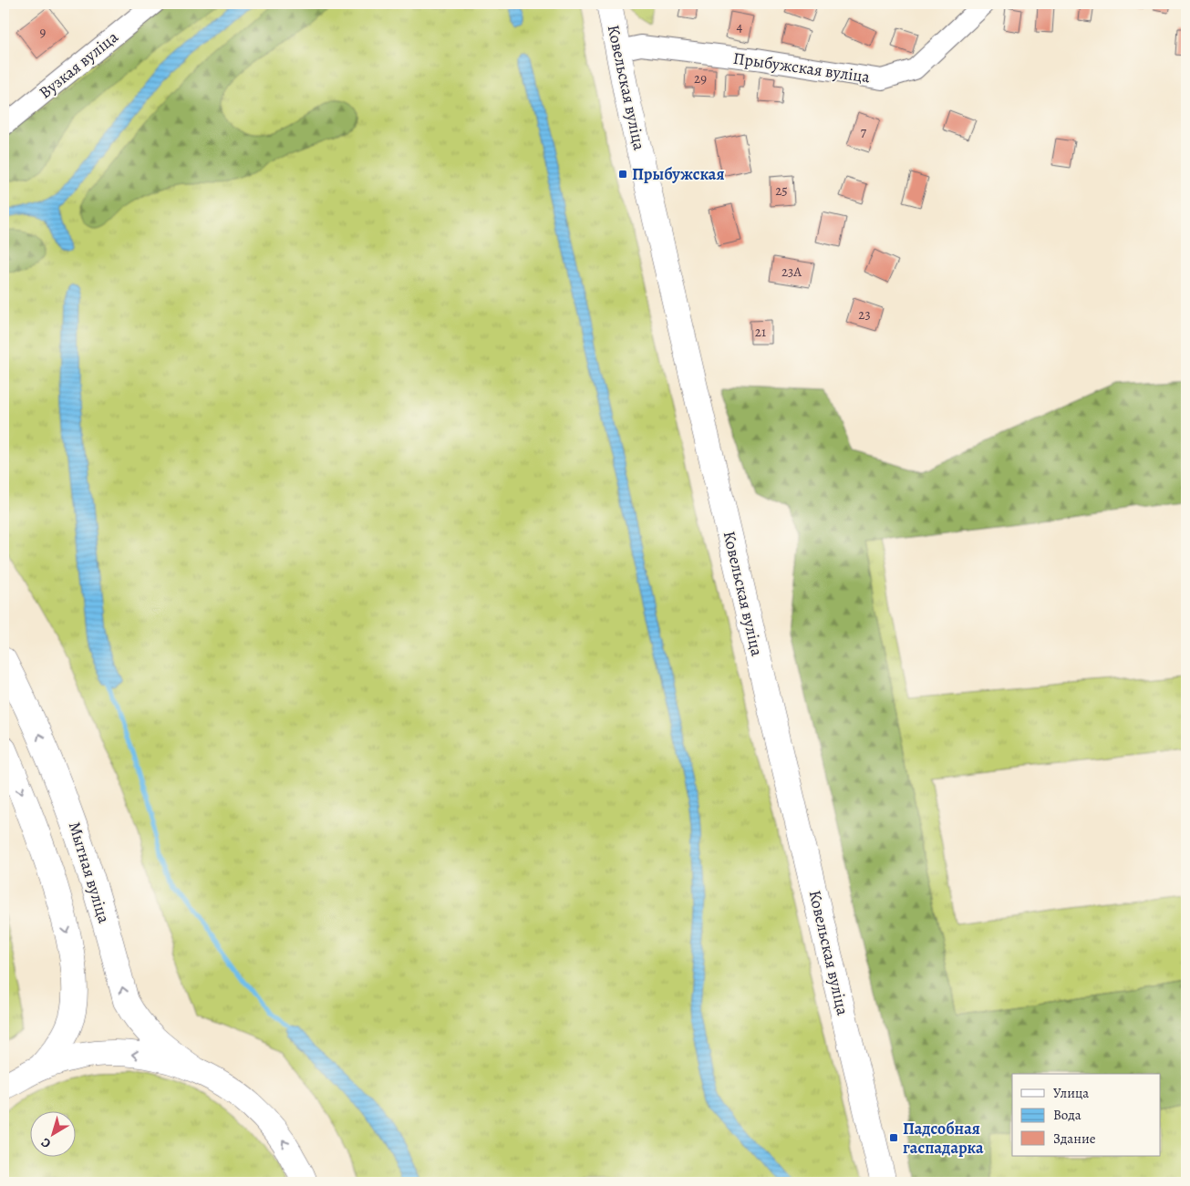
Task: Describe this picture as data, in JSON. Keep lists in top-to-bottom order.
{
  "streets": {
    "main road": ["Ковельская вуліца", "Мытная вуліца"],
    "street": ["Вузкая вуліца", "Прыбужская вуліца"]
  },
  "crossings": [
    ["Прыбужская вуліца", "Ковельская вуліца"]
  ],
  "one_way": ["Мытная вуліца"],
  "places": {
    "transit": ["Прыбужская", "Падсобная гаспадарка"]
  },
  "house_numbers": [
    "4",
    "9",
    "29",
    "7",
    "25",
    "23А",
    "23",
    "21"
  ],
  "legend": ["Улица", "Вода", "Здание"],
  "north": "bottom left"
}
